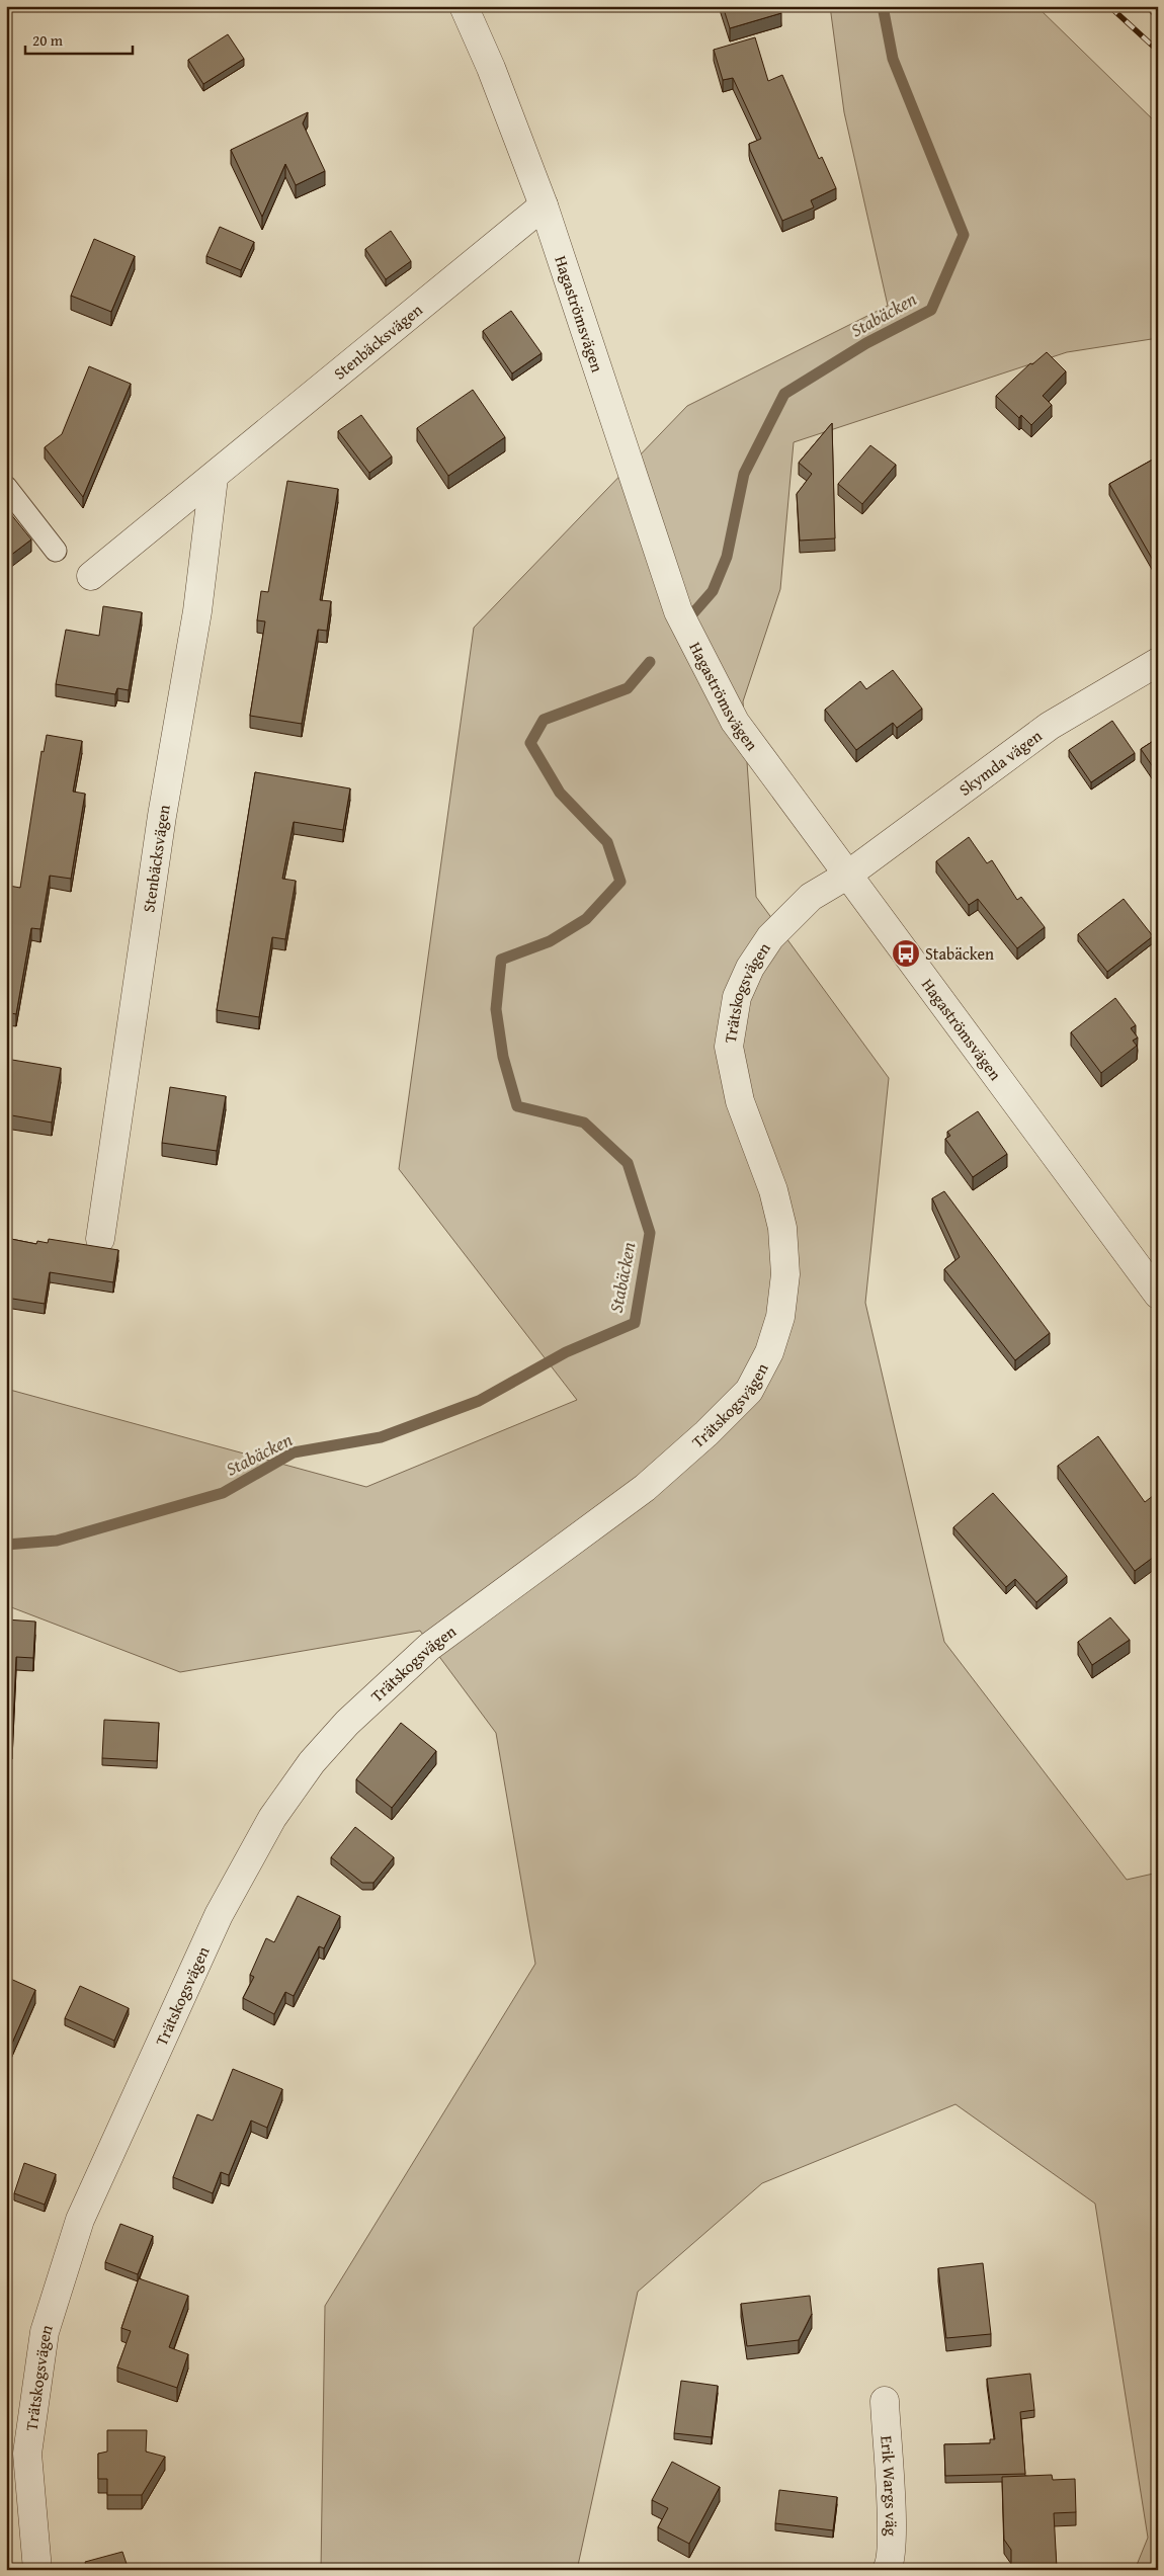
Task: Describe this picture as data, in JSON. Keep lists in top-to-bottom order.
{
  "streets": {
    "street": [
      "Hagaströmsvägen",
      "Stenbäcksvägen",
      "Skymda vägen",
      "Trätskogsvägen",
      "Erik Wargs väg"
    ]
  },
  "crossings": [
    ["Hagaströmsvägen", "Stenbäcksvägen"],
    ["Hagaströmsvägen", "Skymda vägen"],
    ["Hagaströmsvägen", "Trätskogsvägen"],
    ["Skymda vägen", "Trätskogsvägen"]
  ],
  "water": ["Stabäcken"],
  "places": {
    "bus stop": ["Stabäcken"]
  },
  "scale_bar": "20 m"
}
